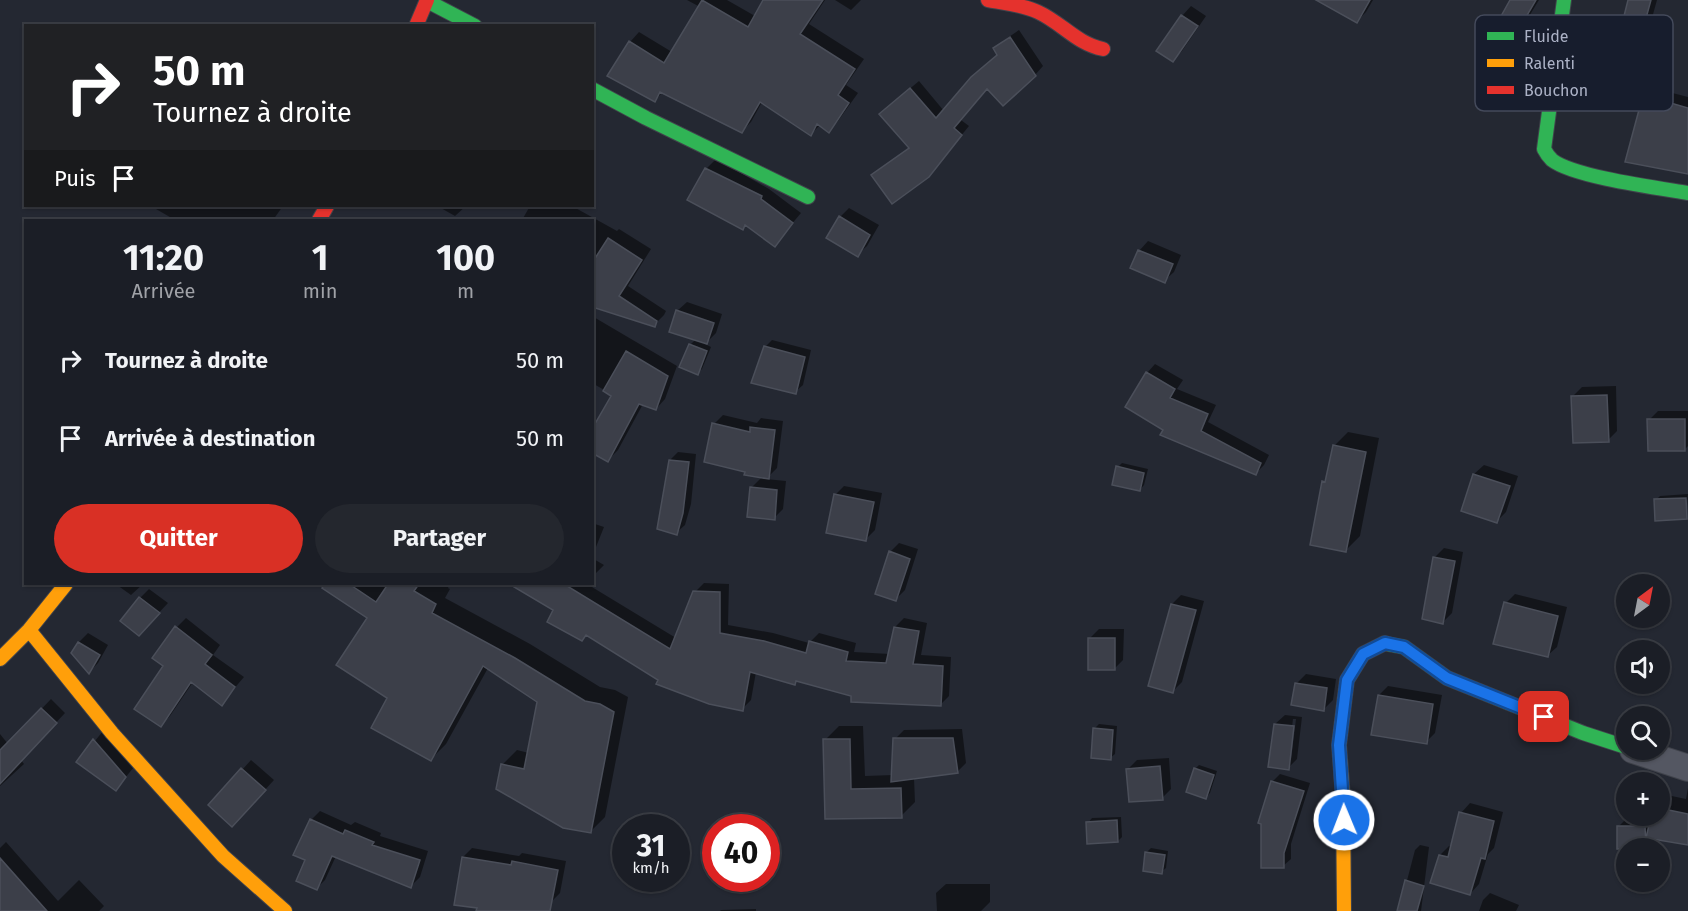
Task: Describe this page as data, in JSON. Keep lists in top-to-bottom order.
{
  "legend": ["Fluide", "Ralenti", "Bouchon"],
  "north": "top right",
  "page": {
    "turn": ["50 m", "Tournez à droite"],
    "then": "Puis",
    "eta": [
      "11:20",
      "Arrivée",
      "1",
      "min",
      "100",
      "m"
    ],
    "list": [
      {
        "name": "Tournez à droite",
        "value": "50 m"
      },
      {
        "name": "Arrivée à destination",
        "value": "50 m"
      }
    ],
    "buttons": ["Quitter", "Partager"],
    "map_buttons": ["+", "−"],
    "speed": "31 km/h",
    "limit": "40"
  }
}
